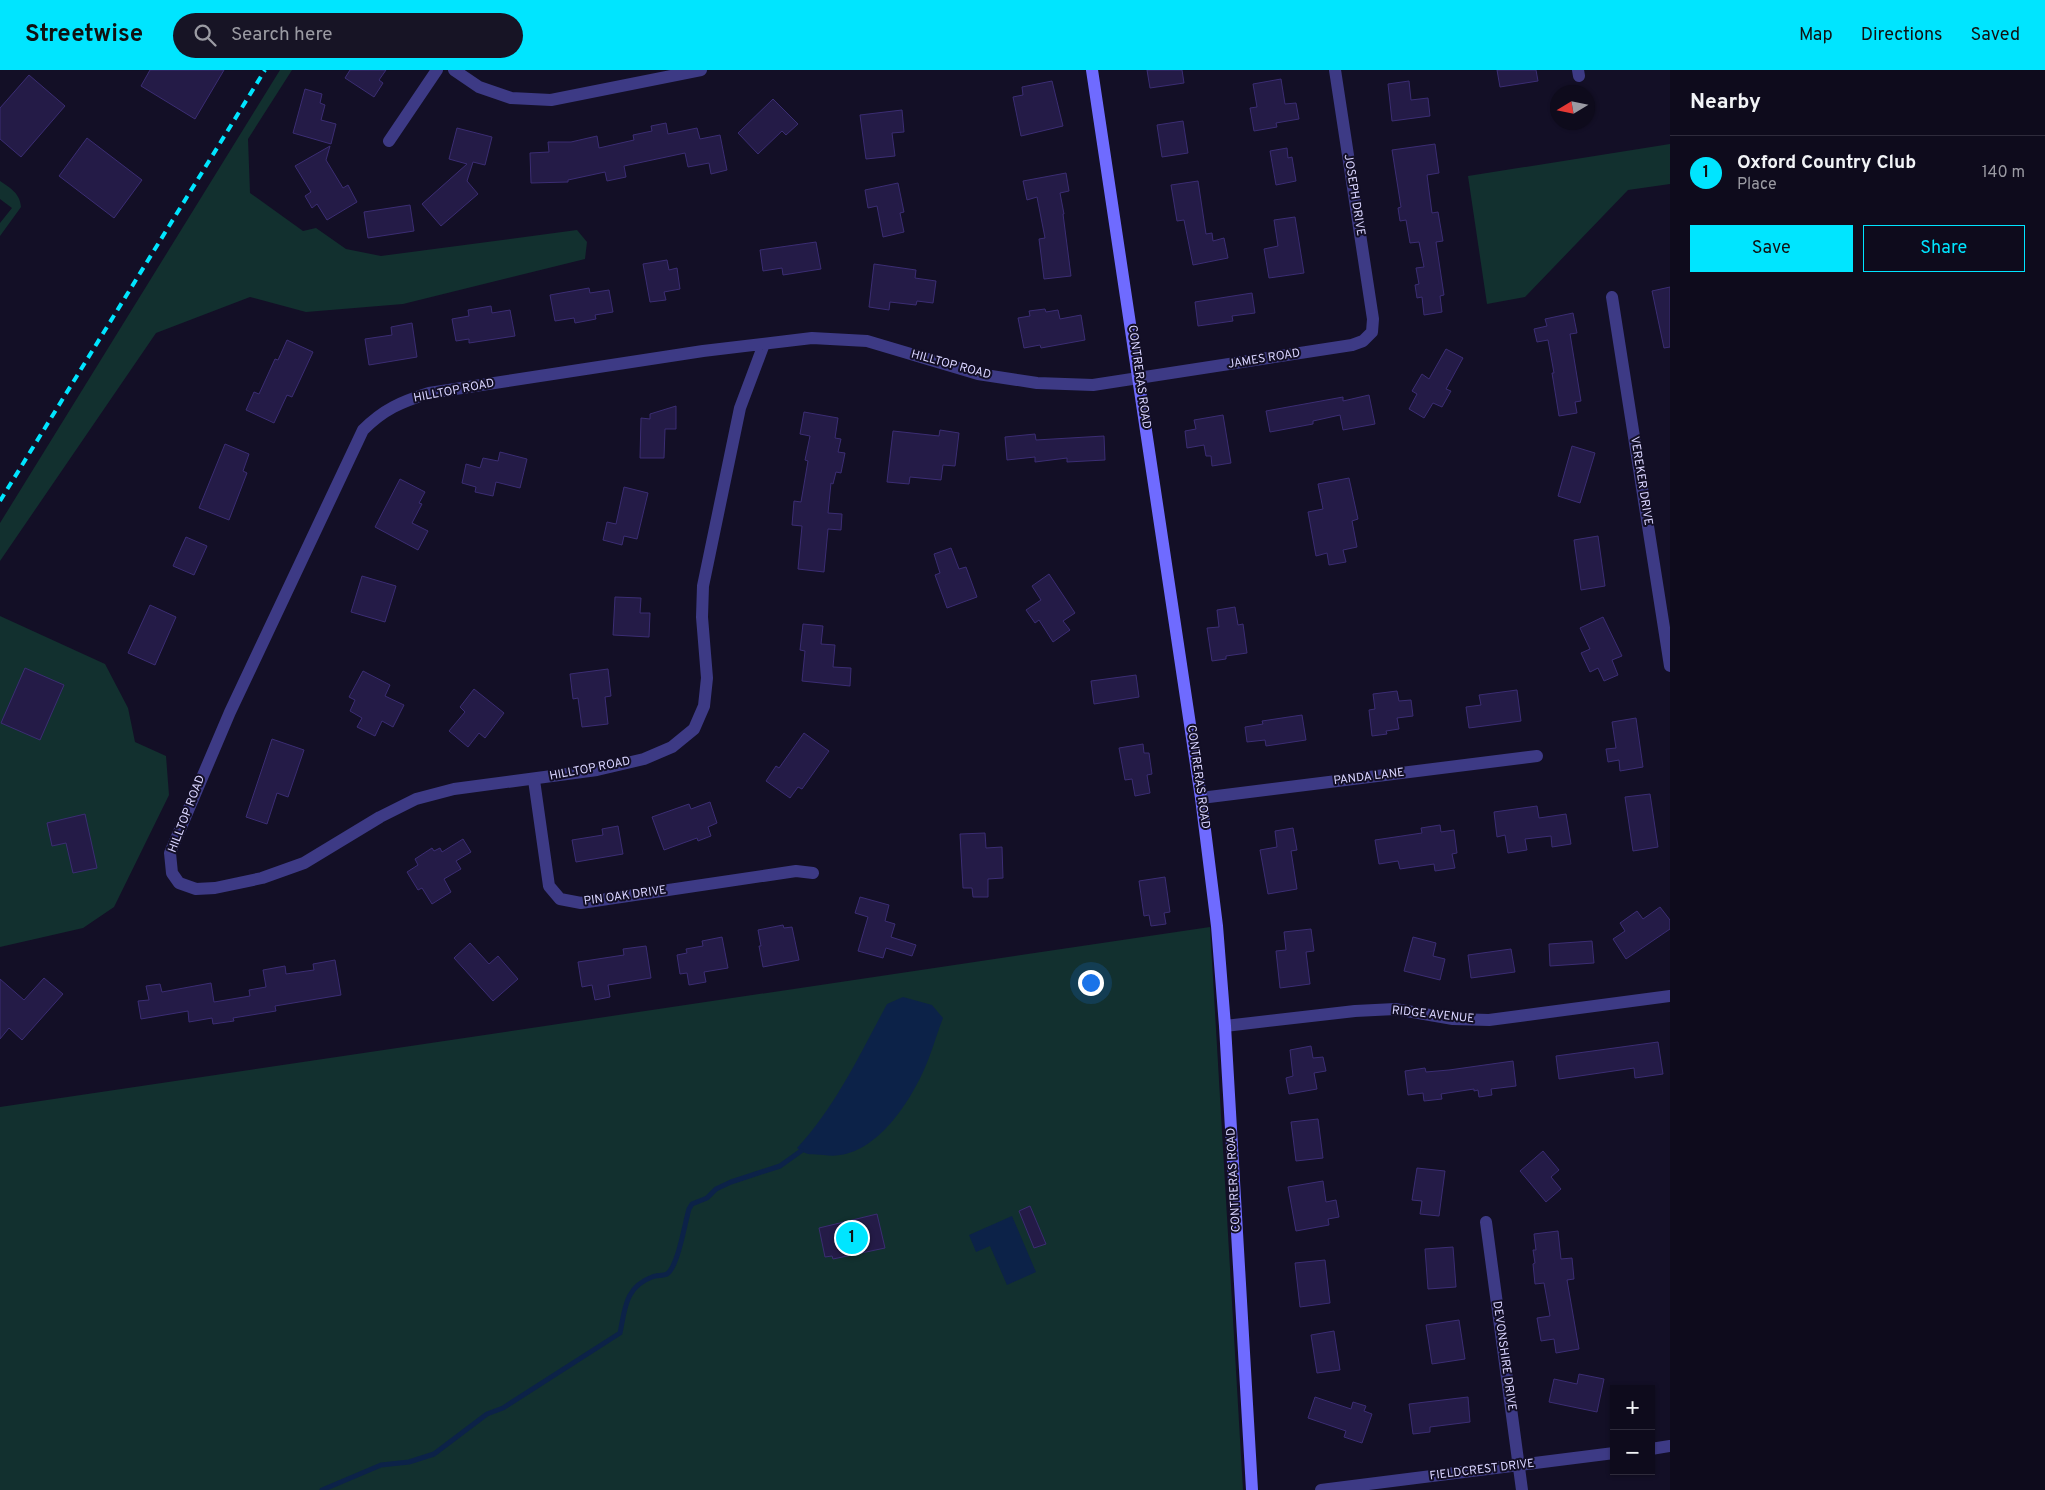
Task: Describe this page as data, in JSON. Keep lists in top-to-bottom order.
{
  "streets": {
    "street": [
      "JOSEPH DRIVE",
      "JAMES ROAD",
      "HILLTOP ROAD",
      "CONTRERAS ROAD",
      "VEREKER DRIVE",
      "PANDA LANE",
      "PIN OAK DRIVE",
      "RIDGE AVENUE",
      "DEVONSHIRE DRIVE",
      "FIELDCREST DRIVE"
    ]
  },
  "crossings": [
    ["JOSEPH DRIVE", "JAMES ROAD"],
    ["JAMES ROAD", "HILLTOP ROAD"],
    ["JAMES ROAD", "CONTRERAS ROAD"],
    ["HILLTOP ROAD", "CONTRERAS ROAD"],
    ["HILLTOP ROAD", "PIN OAK DRIVE"],
    ["CONTRERAS ROAD", "PANDA LANE"],
    ["CONTRERAS ROAD", "RIDGE AVENUE"],
    ["DEVONSHIRE DRIVE", "FIELDCREST DRIVE"]
  ],
  "north": "left",
  "page": {
    "header": "Streetwise",
    "search": "Search here",
    "nav": ["Map", "Directions", "Saved"],
    "heading": "Nearby",
    "list": [
      {
        "mark": "1",
        "name": "Oxford Country Club",
        "note": "Place",
        "value": "140 m"
      }
    ],
    "buttons": ["Save", "Share"],
    "pins": "1",
    "map_buttons": ["+", "−"]
  }
}
